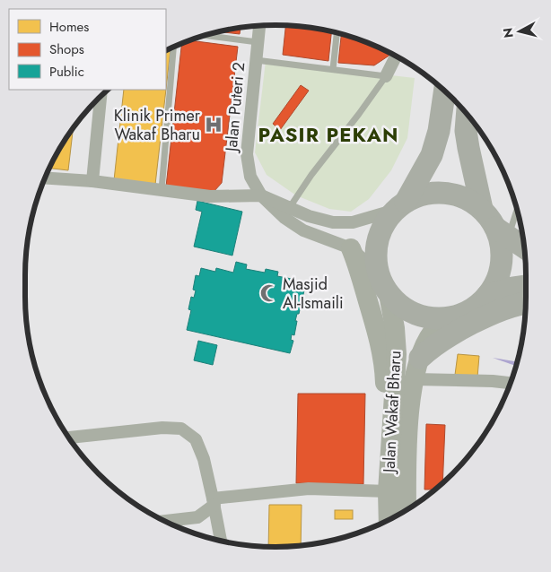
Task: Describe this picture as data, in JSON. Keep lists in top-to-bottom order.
{
  "streets": {
    "main road": ["Jalan Wakaf Bharu"],
    "street": ["Jalan Puteri 2"]
  },
  "districts": ["PASIR PEKAN"],
  "places": {
    "hospital": ["Klinik Primer Wakaf Bharu"],
    "mosque": ["Masjid Al-Ismaili"]
  },
  "legend": ["Homes", "Shops", "Public"],
  "north": "left"
}
